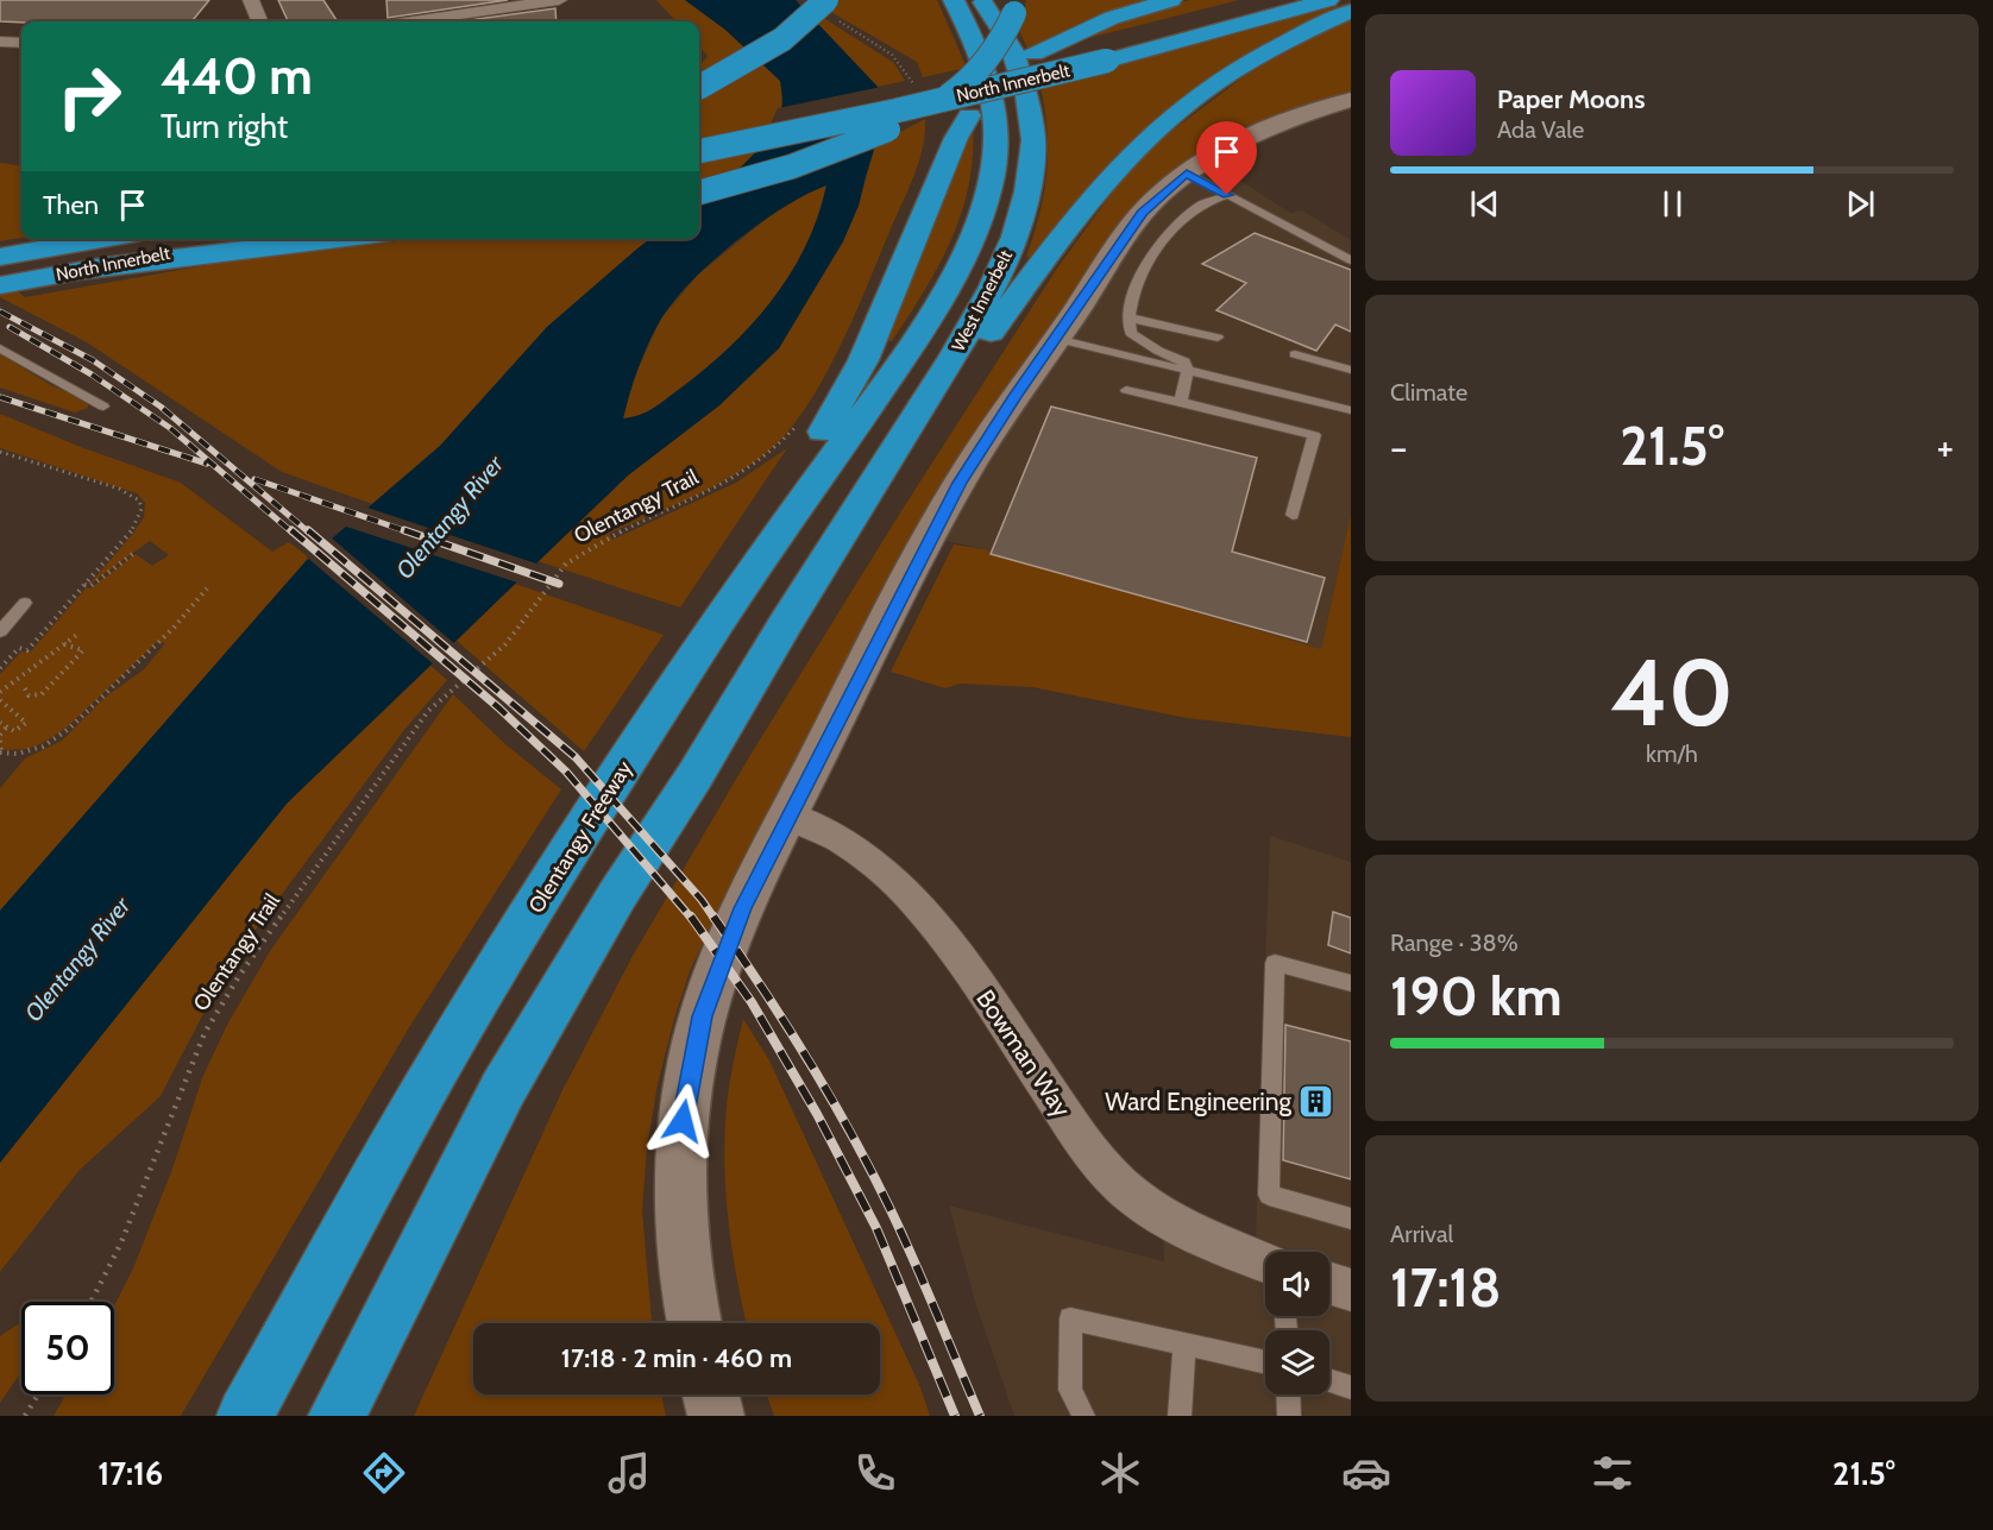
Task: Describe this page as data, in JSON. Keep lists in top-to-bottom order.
{
  "streets": {
    "highway": ["North Innerbelt", "West Innerbelt", "Olentangy Freeway"],
    "street": ["Bowman Way"],
    "path": ["Olentangy Trail"]
  },
  "crossings": [
    ["West Innerbelt", "Olentangy Freeway"]
  ],
  "water": ["Olentangy River"],
  "places": {
    "building": ["Ward Engineering"]
  },
  "page": {
    "turn": ["440 m", "Turn right"],
    "song": ["Paper Moons", "Ada Vale"],
    "then": "Then",
    "tile": [
      "Climate",
      ["40", "km/h"],
      ["Range · 38%", "190 km"],
      ["Arrival", "17:18"]
    ],
    "heat": ["−", "21.5°", "+"],
    "limit": "50",
    "trip": "17:18 · 2 min · 460 m",
    "tabs": ["17:16", "21.5°"]
  }
}
